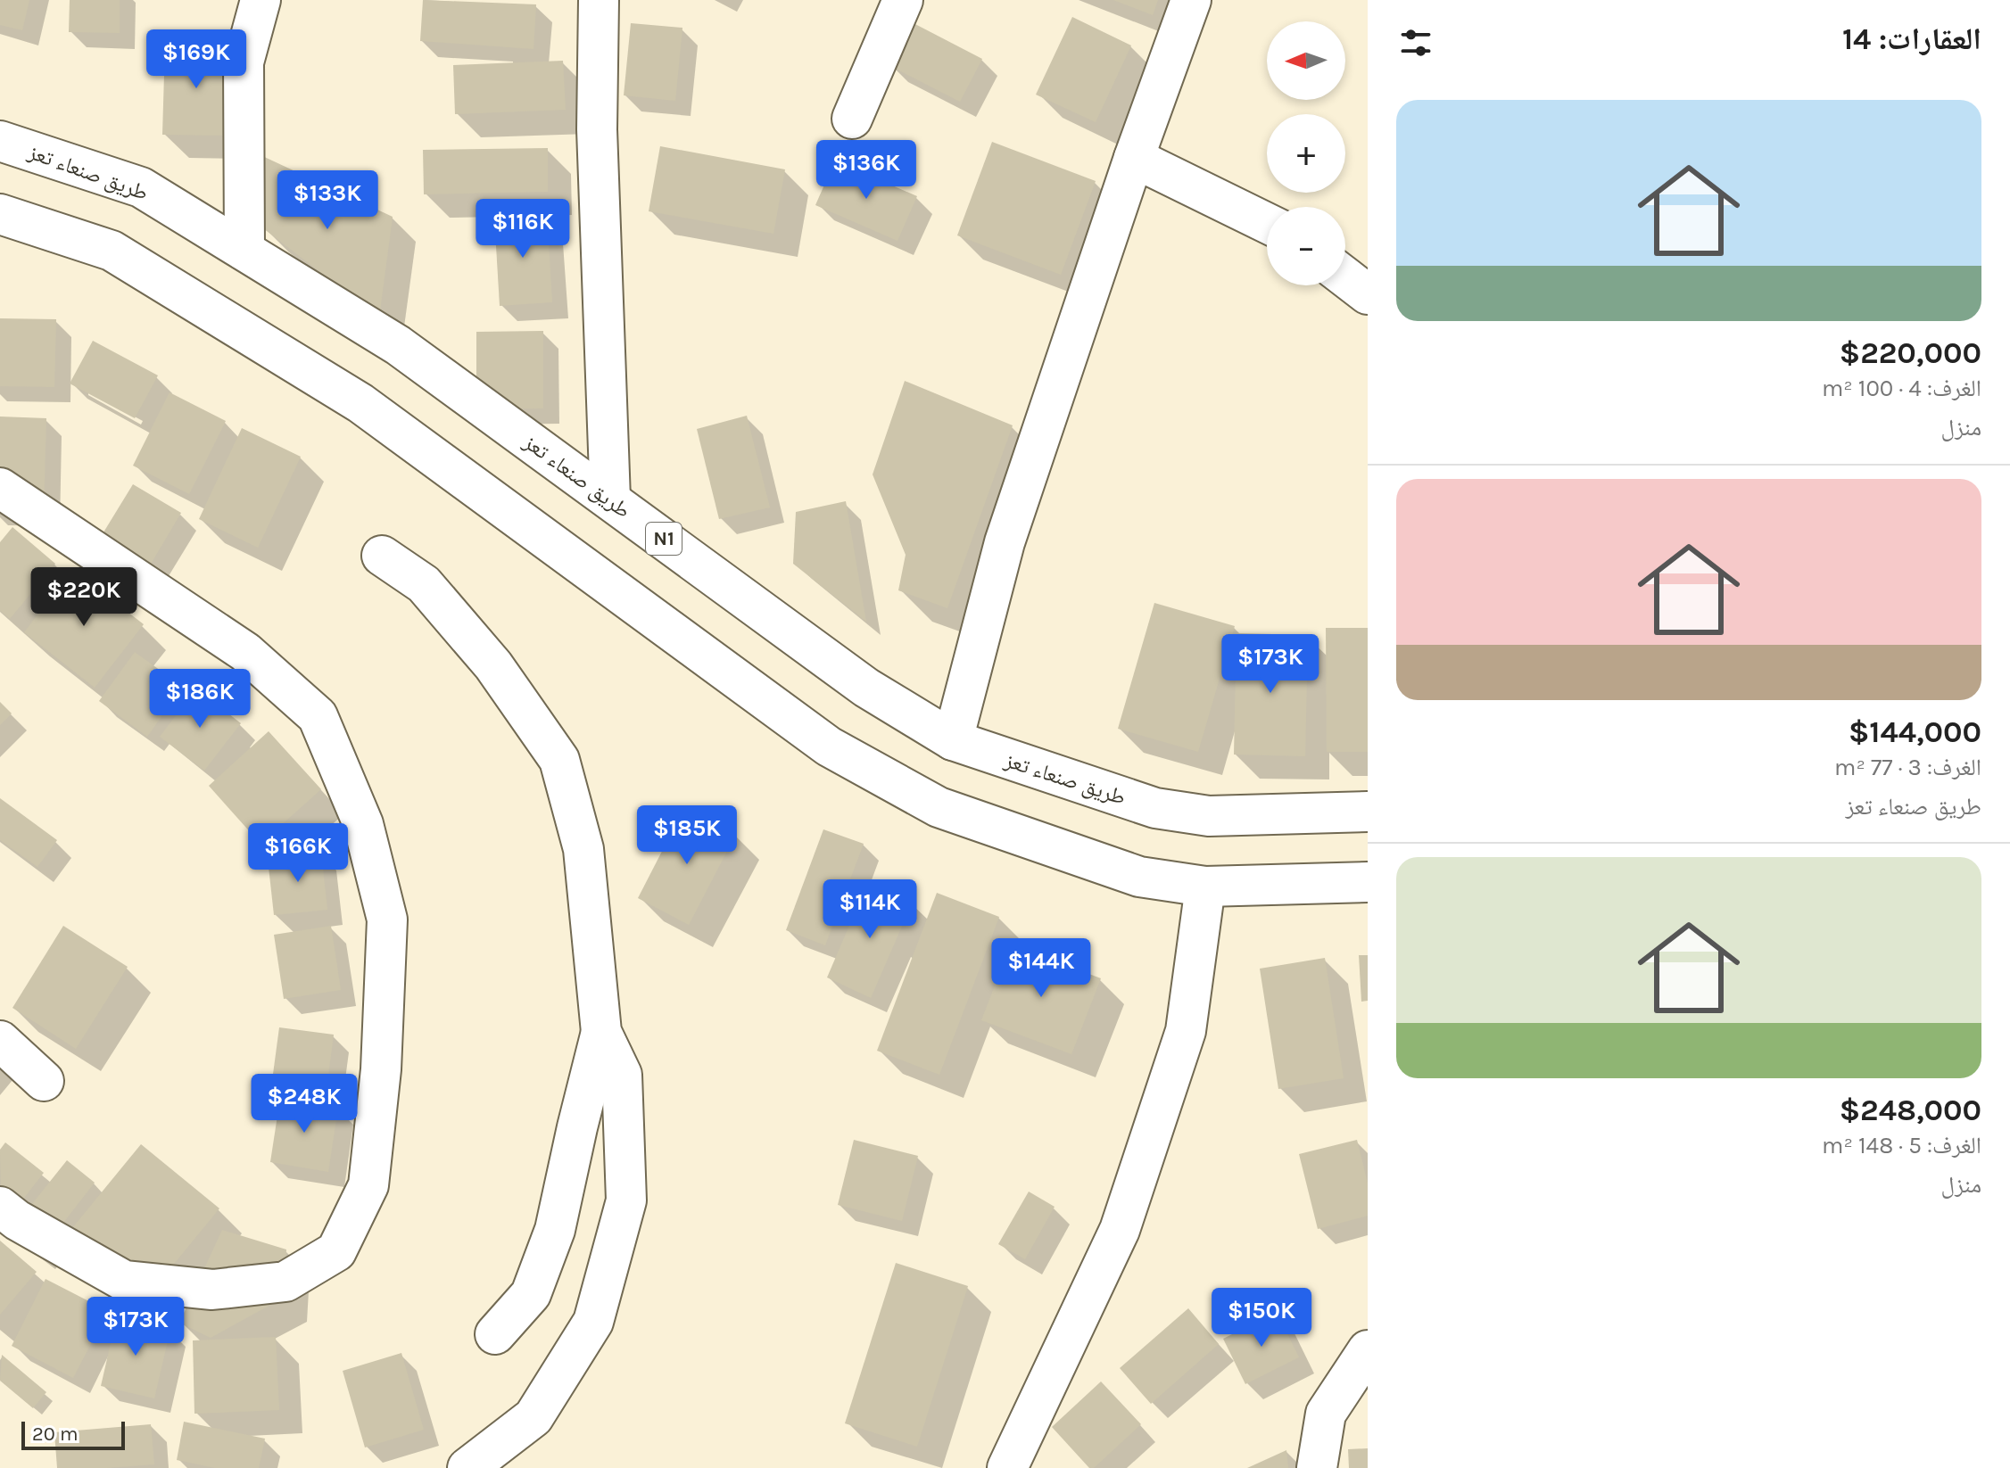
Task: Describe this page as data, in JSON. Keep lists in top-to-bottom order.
{
  "streets": {
    "main road": ["طريق صنعاء تعز", "N1"]
  },
  "scale_bar": "20 m",
  "north": "left",
  "page": {
    "heading": "العقارات: 14",
    "map_buttons": ["+", "−"],
    "price": [
      "$169K",
      "$136K",
      "$133K",
      "$116K",
      "$220K",
      "$173K",
      "$186K",
      "$185K",
      "$166K",
      "$114K",
      "$144K",
      "$248K",
      "$150K",
      "$173K"
    ],
    "list": [
      {
        "name": "$220,000",
        "note": "الغرف: 4 · 100 m² · منزل"
      },
      {
        "name": "$144,000",
        "note": "الغرف: 3 · 77 m² · طريق صنعاء تعز"
      },
      {
        "name": "$248,000",
        "note": "الغرف: 5 · 148 m² · منزل"
      }
    ],
    "scale": "20 m"
  }
}
